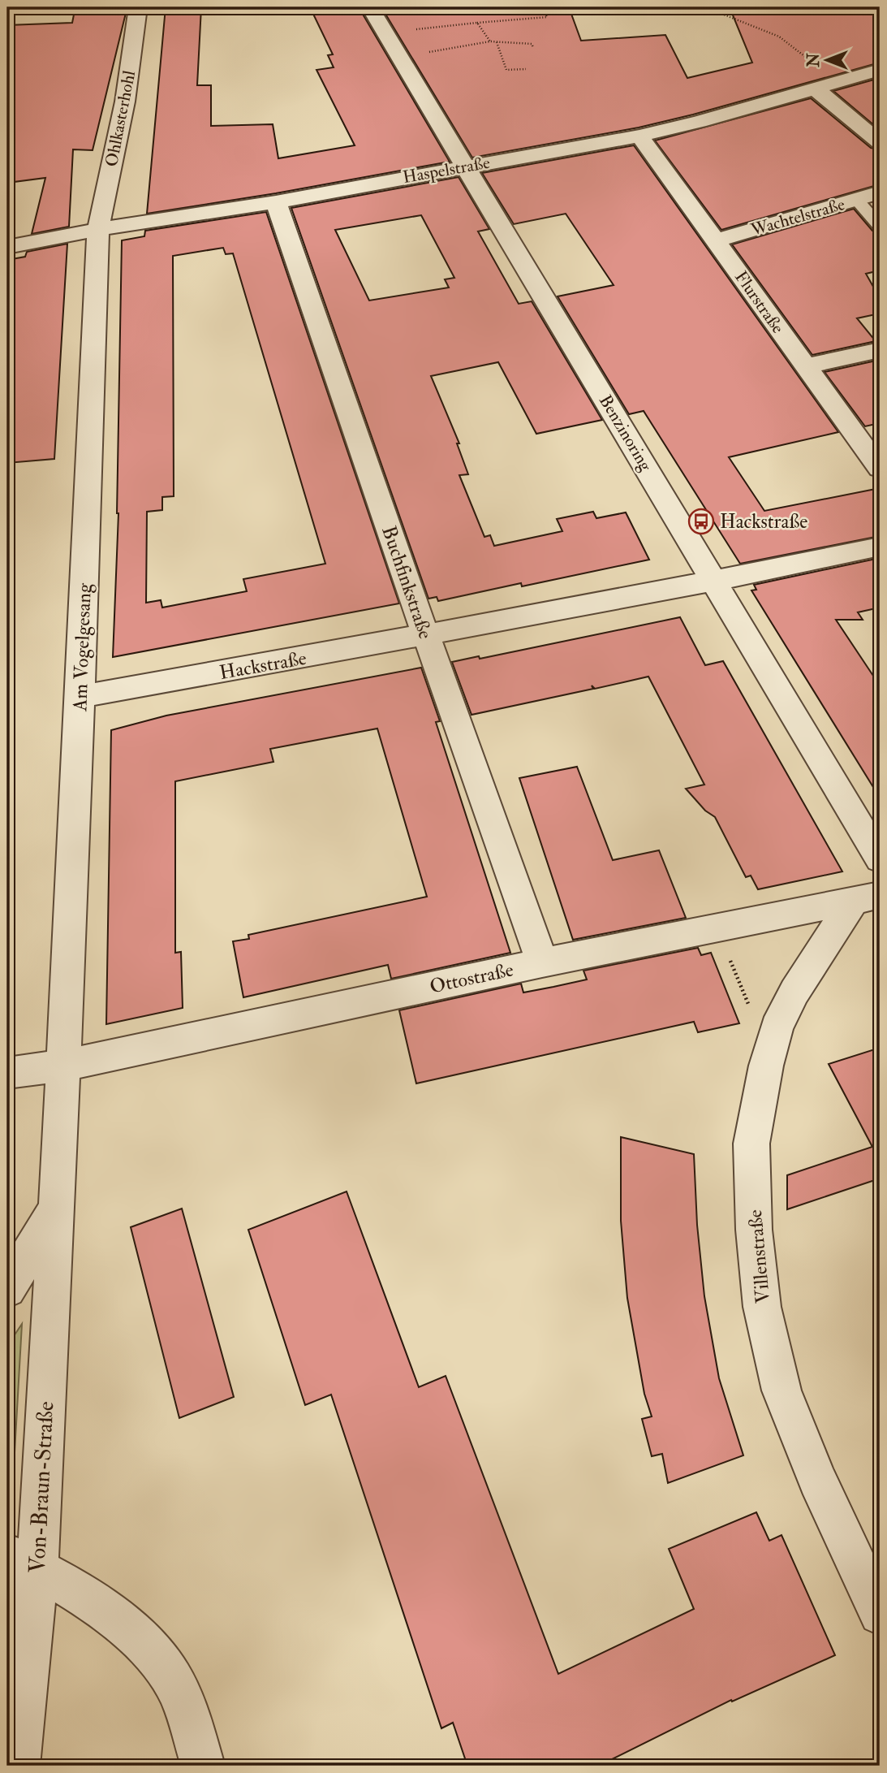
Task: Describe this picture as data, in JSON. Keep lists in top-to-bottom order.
{
  "streets": {
    "street": [
      "Ohlkasterhohl",
      "Haspelstraße",
      "Wachtelstraße",
      "Flurstraße",
      "Benzinoring",
      "Buchfinkstraße",
      "Am Vogelgesang",
      "Hackstraße",
      "Ottostraße",
      "Villenstraße",
      "Von-Braun-Straße"
    ]
  },
  "crossings": [
    ["Ohlkasterhohl", "Haspelstraße"],
    ["Ohlkasterhohl", "Am Vogelgesang"],
    ["Haspelstraße", "Flurstraße"],
    ["Haspelstraße", "Benzinoring"],
    ["Haspelstraße", "Buchfinkstraße"],
    ["Haspelstraße", "Am Vogelgesang"],
    ["Wachtelstraße", "Flurstraße"],
    ["Benzinoring", "Hackstraße"],
    ["Buchfinkstraße", "Hackstraße"],
    ["Buchfinkstraße", "Ottostraße"],
    ["Am Vogelgesang", "Hackstraße"],
    ["Am Vogelgesang", "Ottostraße"],
    ["Am Vogelgesang", "Von-Braun-Straße"],
    ["Ottostraße", "Villenstraße"]
  ],
  "places": {
    "bus stop": ["Hackstraße"]
  },
  "north": "left"
}
